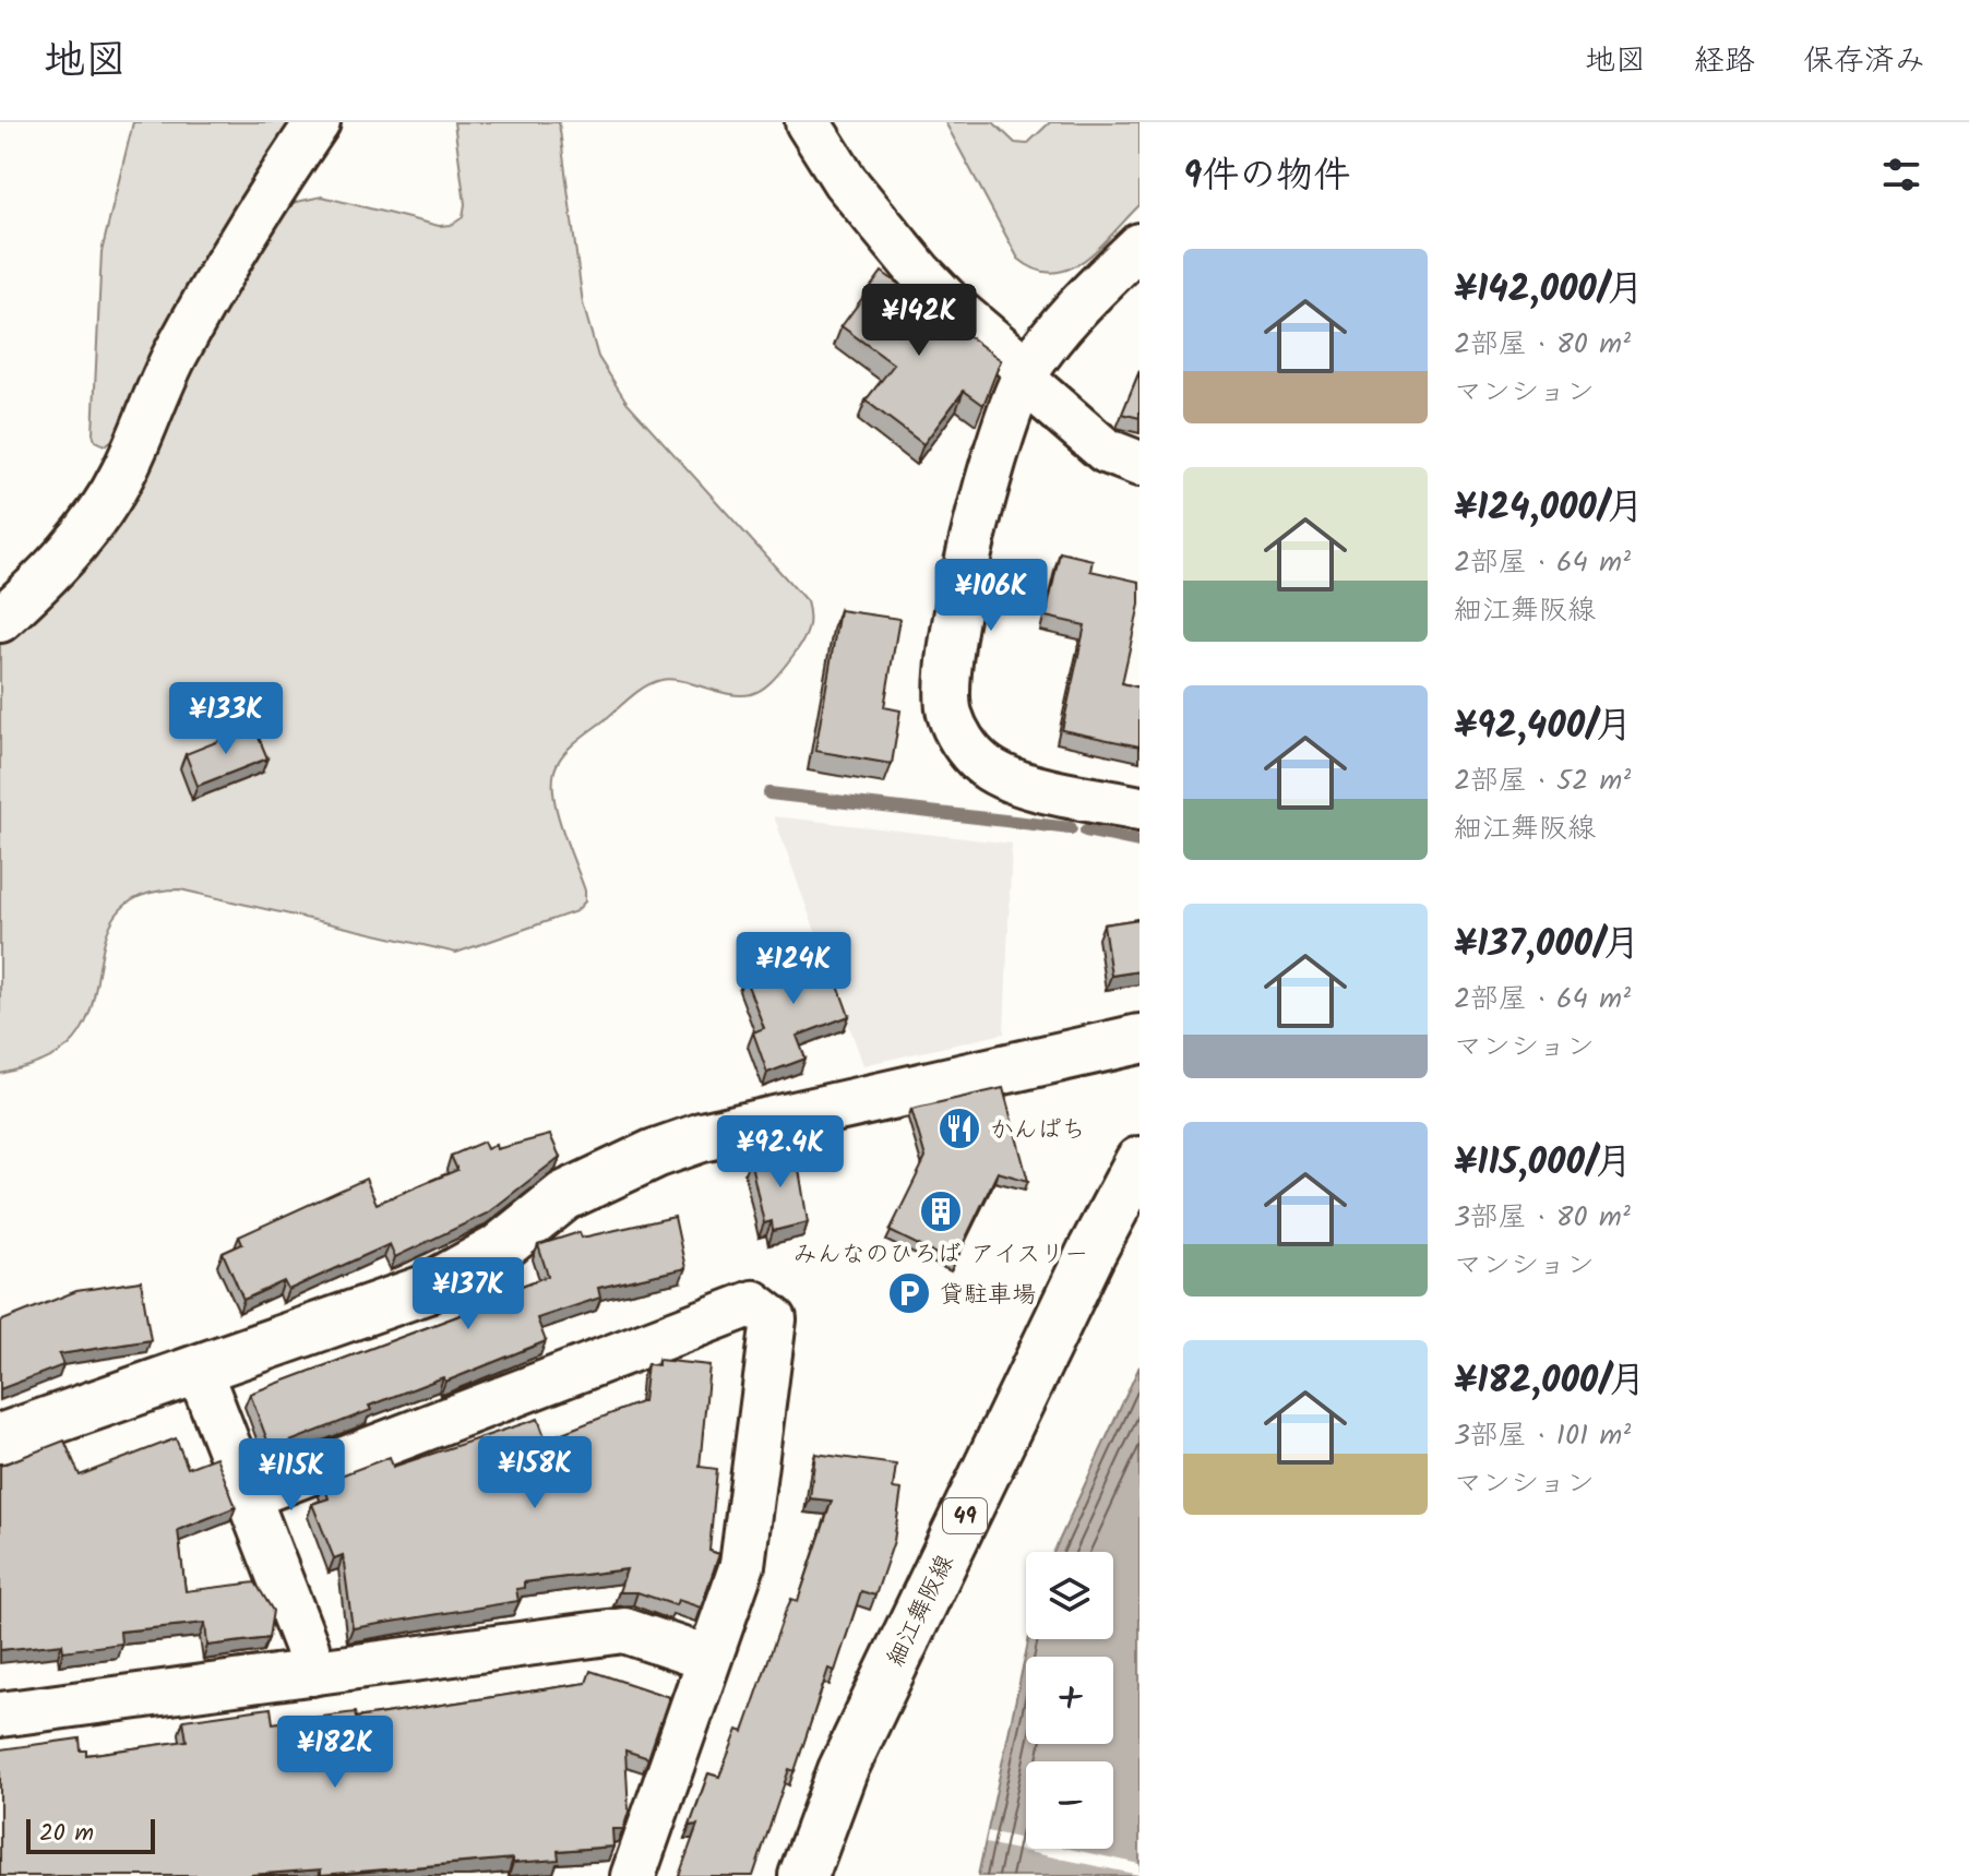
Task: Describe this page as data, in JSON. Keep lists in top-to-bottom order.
{
  "streets": {
    "street": ["49", "細江舞阪線"]
  },
  "places": {
    "restaurant": ["かんぱち"],
    "building": ["みんなのひろば アイスリー"],
    "parking": ["貸駐車場"]
  },
  "scale_bar": "20 m",
  "page": {
    "header": "地図",
    "nav": ["地図", "経路", "保存済み"],
    "heading": "9件の物件",
    "list": [
      {
        "name": "¥142,000/月",
        "note": "2部屋 · 80 m² · マンション"
      },
      {
        "name": "¥124,000/月",
        "note": "2部屋 · 64 m² · 細江舞阪線"
      },
      {
        "name": "¥92,400/月",
        "note": "2部屋 · 52 m² · 細江舞阪線"
      },
      {
        "name": "¥137,000/月",
        "note": "2部屋 · 64 m² · マンション"
      },
      {
        "name": "¥115,000/月",
        "note": "3部屋 · 80 m² · マンション"
      },
      {
        "name": "¥182,000/月",
        "note": "3部屋 · 101 m² · マンション"
      }
    ],
    "price": [
      "¥142K",
      "¥106K",
      "¥133K",
      "¥124K",
      "¥92.4K",
      "¥137K",
      "¥158K",
      "¥115K",
      "¥182K"
    ],
    "map_buttons": ["+", "−"],
    "scale": "20 m"
  }
}
